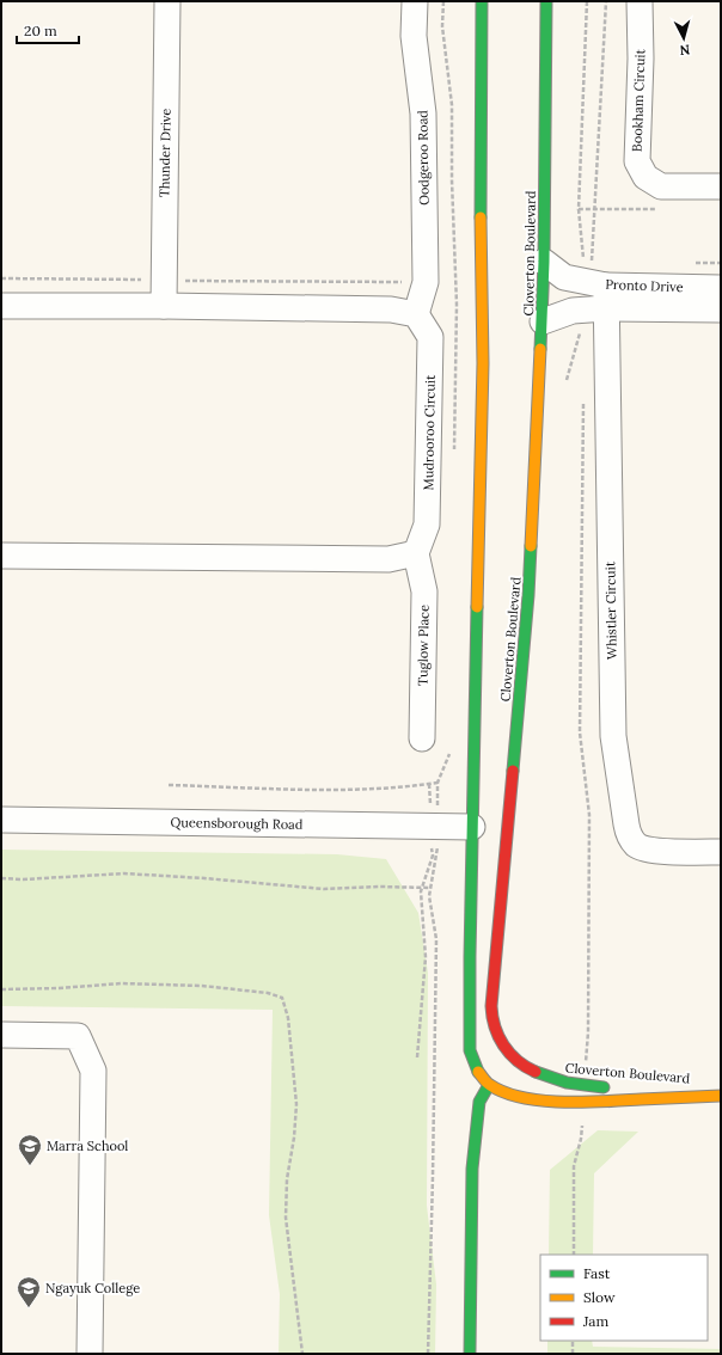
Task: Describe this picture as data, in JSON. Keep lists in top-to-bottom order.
{
  "streets": {
    "street": [
      "Bookham Circuit",
      "Thunder Drive",
      "Oodgeroo Road",
      "Cloverton Boulevard",
      "Pronto Drive",
      "Mudrooroo Circuit",
      "Whistler Circuit",
      "Tuglow Place",
      "Queensborough Road"
    ]
  },
  "crossings": [
    ["Oodgeroo Road", "Mudrooroo Circuit"],
    ["Cloverton Boulevard", "Pronto Drive"],
    ["Cloverton Boulevard", "Queensborough Road"],
    ["Pronto Drive", "Whistler Circuit"],
    ["Mudrooroo Circuit", "Tuglow Place"]
  ],
  "places": {
    "school or university": ["Marra School", "Ngayuk College"]
  },
  "legend": ["Fast", "Slow", "Jam"],
  "scale_bar": "20 m",
  "north": "bottom"
}
